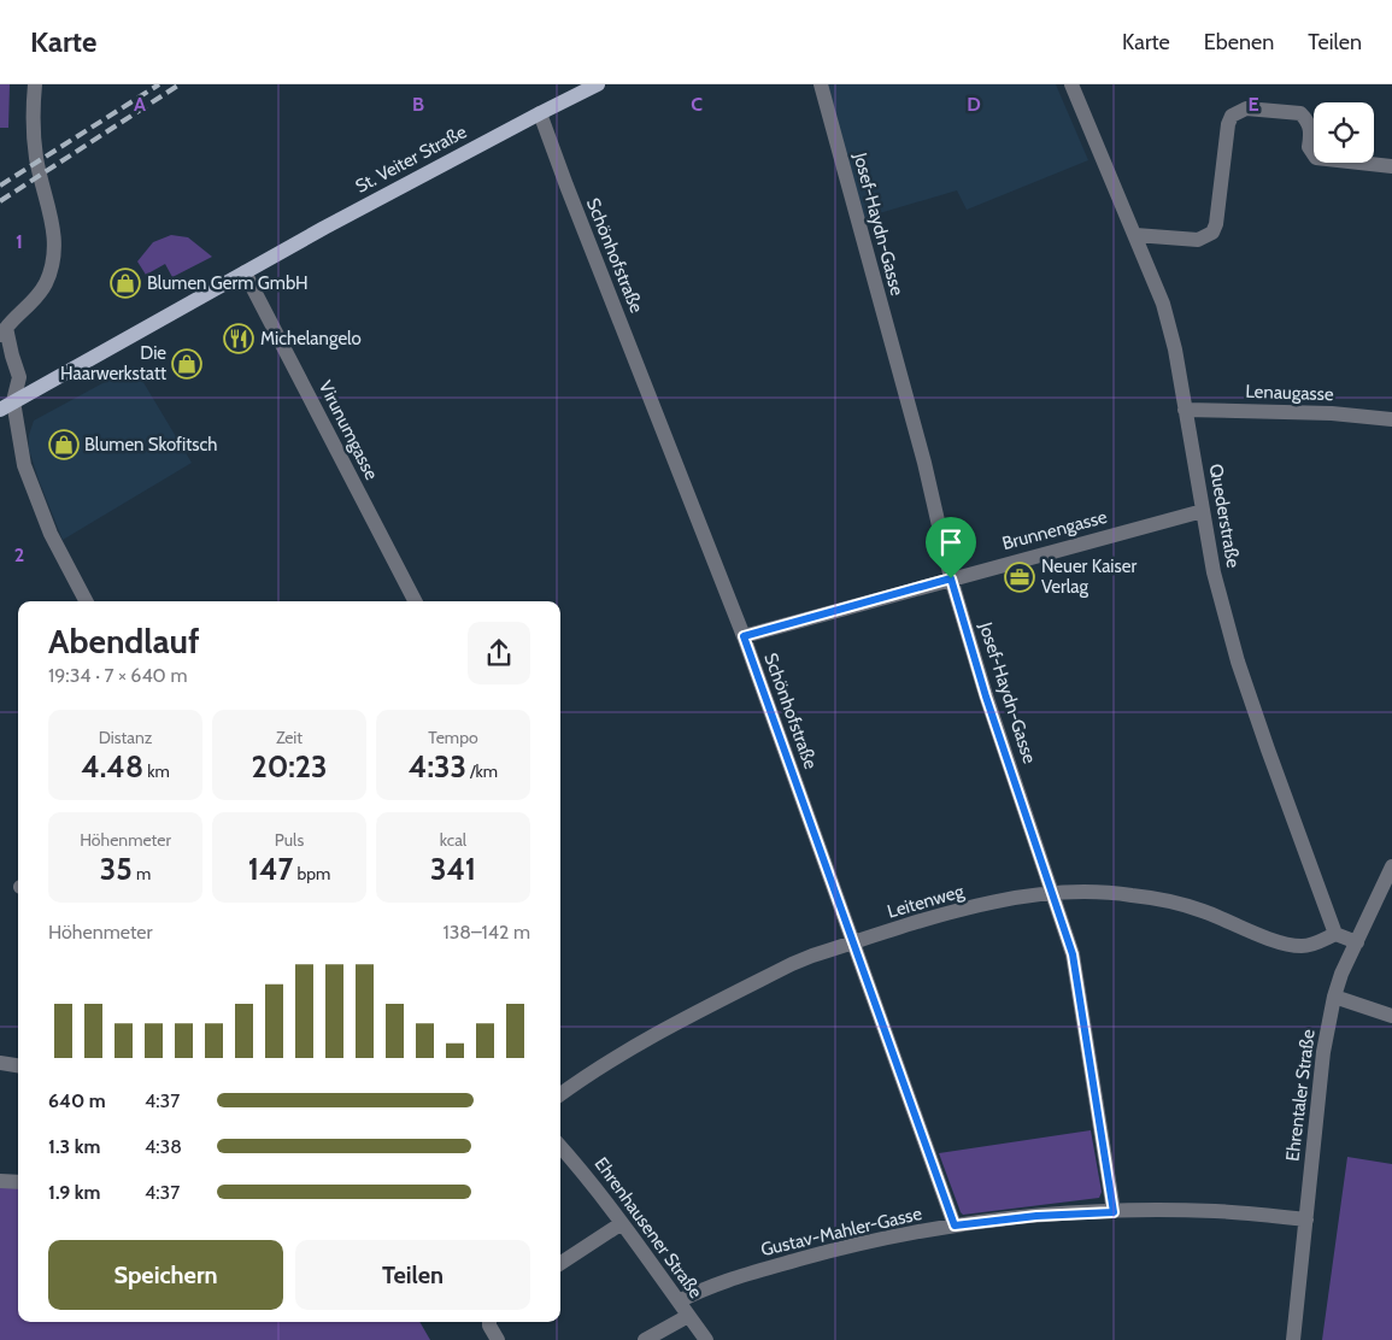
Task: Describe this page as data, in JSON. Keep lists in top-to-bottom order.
{
  "streets": {
    "main road": ["St. Veiter Straße"],
    "street": [
      "Josef-Haydn-Gasse",
      "Schönhofstraße",
      "Lenaugasse",
      "Virunumgasse",
      "Quederstraße",
      "Brunnengasse",
      "Leitenweg",
      "Ehrentaler Straße",
      "Ehrenhausener Straße",
      "Gustav-Mahler-Gasse"
    ]
  },
  "crossings": [
    ["St. Veiter Straße", "Schönhofstraße"],
    ["St. Veiter Straße", "Virunumgasse"],
    ["Josef-Haydn-Gasse", "Brunnengasse"],
    ["Josef-Haydn-Gasse", "Leitenweg"],
    ["Josef-Haydn-Gasse", "Gustav-Mahler-Gasse"],
    ["Schönhofstraße", "Brunnengasse"],
    ["Schönhofstraße", "Leitenweg"],
    ["Schönhofstraße", "Gustav-Mahler-Gasse"],
    ["Lenaugasse", "Quederstraße"],
    ["Quederstraße", "Brunnengasse"],
    ["Quederstraße", "Leitenweg"],
    ["Ehrentaler Straße", "Gustav-Mahler-Gasse"],
    ["Ehrenhausener Straße", "Gustav-Mahler-Gasse"]
  ],
  "places": {
    "shop": ["Blumen Germ GmbH", "Die Haarwerkstatt", "Blumen Skofitsch"],
    "restaurant": ["Michelangelo"],
    "office": ["Neuer Kaiser Verlag"]
  },
  "page": {
    "header": "Karte",
    "nav": ["Karte", "Ebenen", "Teilen"],
    "heading": ["Abendlauf", "19:34 · 7 × 640 m"],
    "stats": [
      ["Distanz", "4.48 km"],
      ["Zeit", "20:23"],
      ["Tempo", "4:33 /km"],
      ["Höhenmeter", "35 m"],
      ["Puls", "147 bpm"],
      ["kcal", "341"]
    ],
    "chart": ["Höhenmeter", "138–142 m"],
    "list": [
      {
        "name": "640 m",
        "note": "4:37"
      },
      {
        "name": "1.3 km",
        "note": "4:38"
      },
      {
        "name": "1.9 km",
        "note": "4:37"
      }
    ],
    "buttons": ["Speichern", "Teilen"]
  },
  "grid": {
    "columns": [
      "A",
      "B",
      "C",
      "D",
      "E"
    ],
    "rows": ["1", "2"]
  }
}
